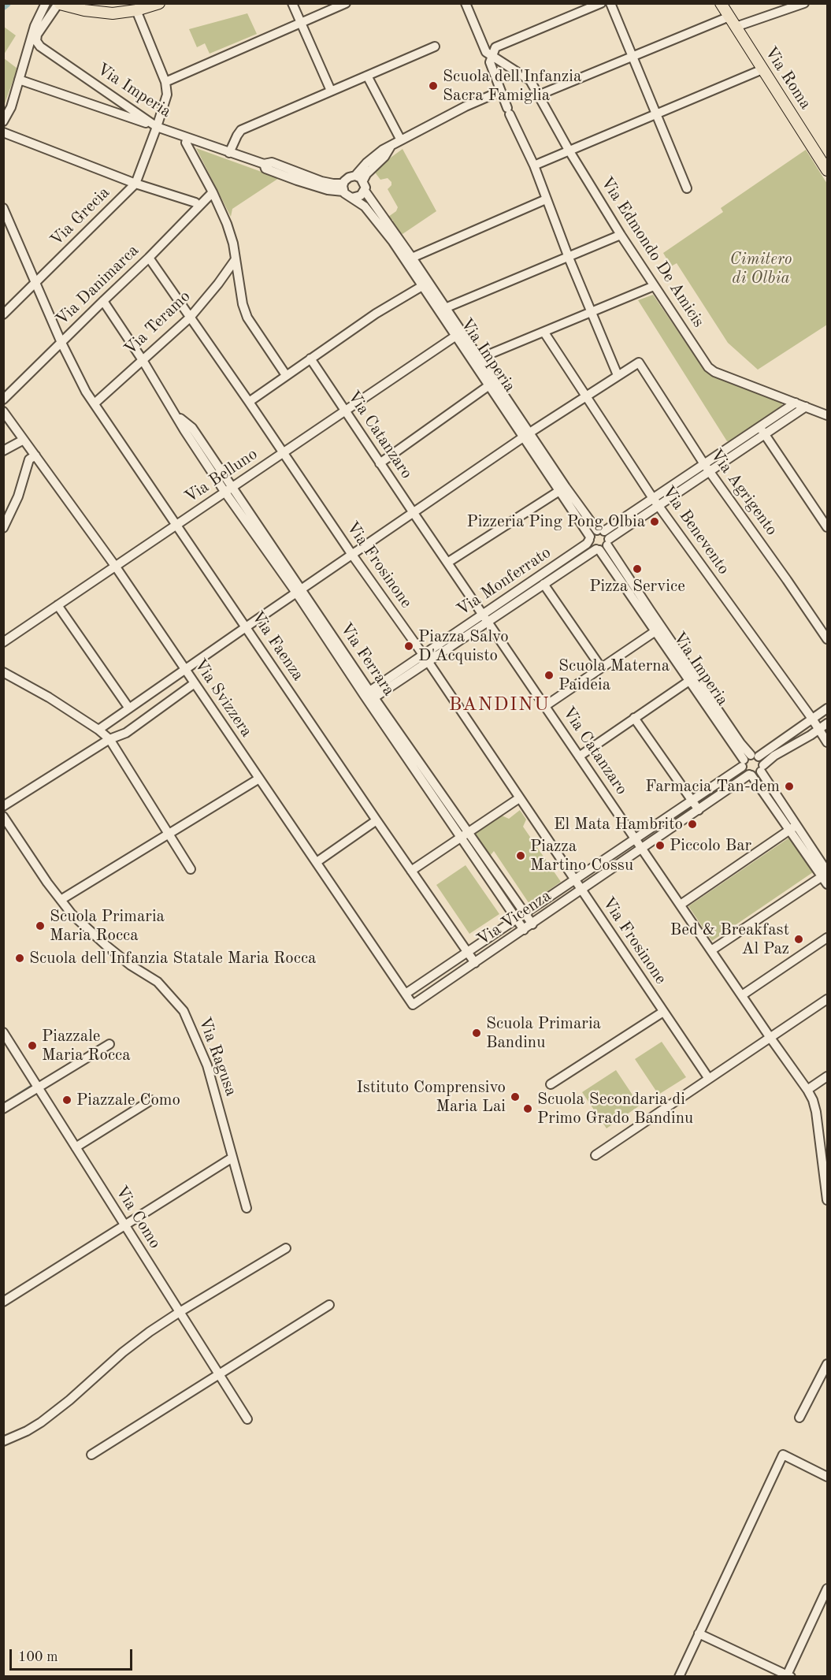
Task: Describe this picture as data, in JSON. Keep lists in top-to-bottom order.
{
  "streets": {
    "main road": ["Via Roma"],
    "street": [
      "Via Imperia",
      "Via Grecia",
      "Via Edmondo De Amicis",
      "Via Danimarca",
      "Via Teramo",
      "Via Catanzaro",
      "Via Belluno",
      "Via Agrigento",
      "Via Benevento",
      "Via Frosinone",
      "Via Monferrato",
      "Via Faenza",
      "Via Ferrara",
      "Via Svizzera",
      "Via Vicenza",
      "Via Ragusa",
      "Via Como"
    ]
  },
  "crossings": [
    ["Via Imperia", "Via Grecia"],
    ["Via Imperia", "Via Belluno"],
    ["Via Imperia", "Via Monferrato"],
    ["Via Imperia", "Via Vicenza"],
    ["Via Grecia", "Via Faenza"],
    ["Via Danimarca", "Via Frosinone"],
    ["Via Danimarca", "Via Faenza"],
    ["Via Danimarca", "Via Ferrara"],
    ["Via Teramo", "Via Frosinone"],
    ["Via Teramo", "Via Faenza"],
    ["Via Teramo", "Via Ferrara"],
    ["Via Catanzaro", "Via Belluno"],
    ["Via Catanzaro", "Via Monferrato"],
    ["Via Catanzaro", "Via Vicenza"],
    ["Via Belluno", "Via Frosinone"],
    ["Via Belluno", "Via Faenza"],
    ["Via Belluno", "Via Ferrara"],
    ["Via Belluno", "Via Svizzera"],
    ["Via Benevento", "Via Vicenza"],
    ["Via Frosinone", "Via Monferrato"],
    ["Via Frosinone", "Via Vicenza"],
    ["Via Monferrato", "Via Ferrara"],
    ["Via Faenza", "Via Vicenza"],
    ["Via Ferrara", "Via Vicenza"],
    ["Via Svizzera", "Via Vicenza"]
  ],
  "districts": ["BANDINU"],
  "parks": ["Cimitero di Olbia"],
  "places": [
    "Scuola dell'Infanzia Sacra Famiglia",
    "Pizzeria Ping Pong Olbia",
    "Pizza Service",
    "Piazza Salvo D'Acquisto",
    "Scuola Materna Paideia",
    "Farmacia Tan-dem",
    "El Mata Hambrito",
    "Piccolo Bar",
    "Piazza Martino Cossu",
    "Scuola Primaria Maria Rocca",
    "Bed & Breakfast Al Paz",
    "Scuola dell'Infanzia Statale Maria Rocca",
    "Scuola Primaria Bandinu",
    "Piazzale Maria Rocca",
    "Istituto Comprensivo Maria Lai",
    "Piazzale Como",
    "Scuola Secondaria di Primo Grado Bandinu"
  ],
  "scale_bar": "100 m"
}
